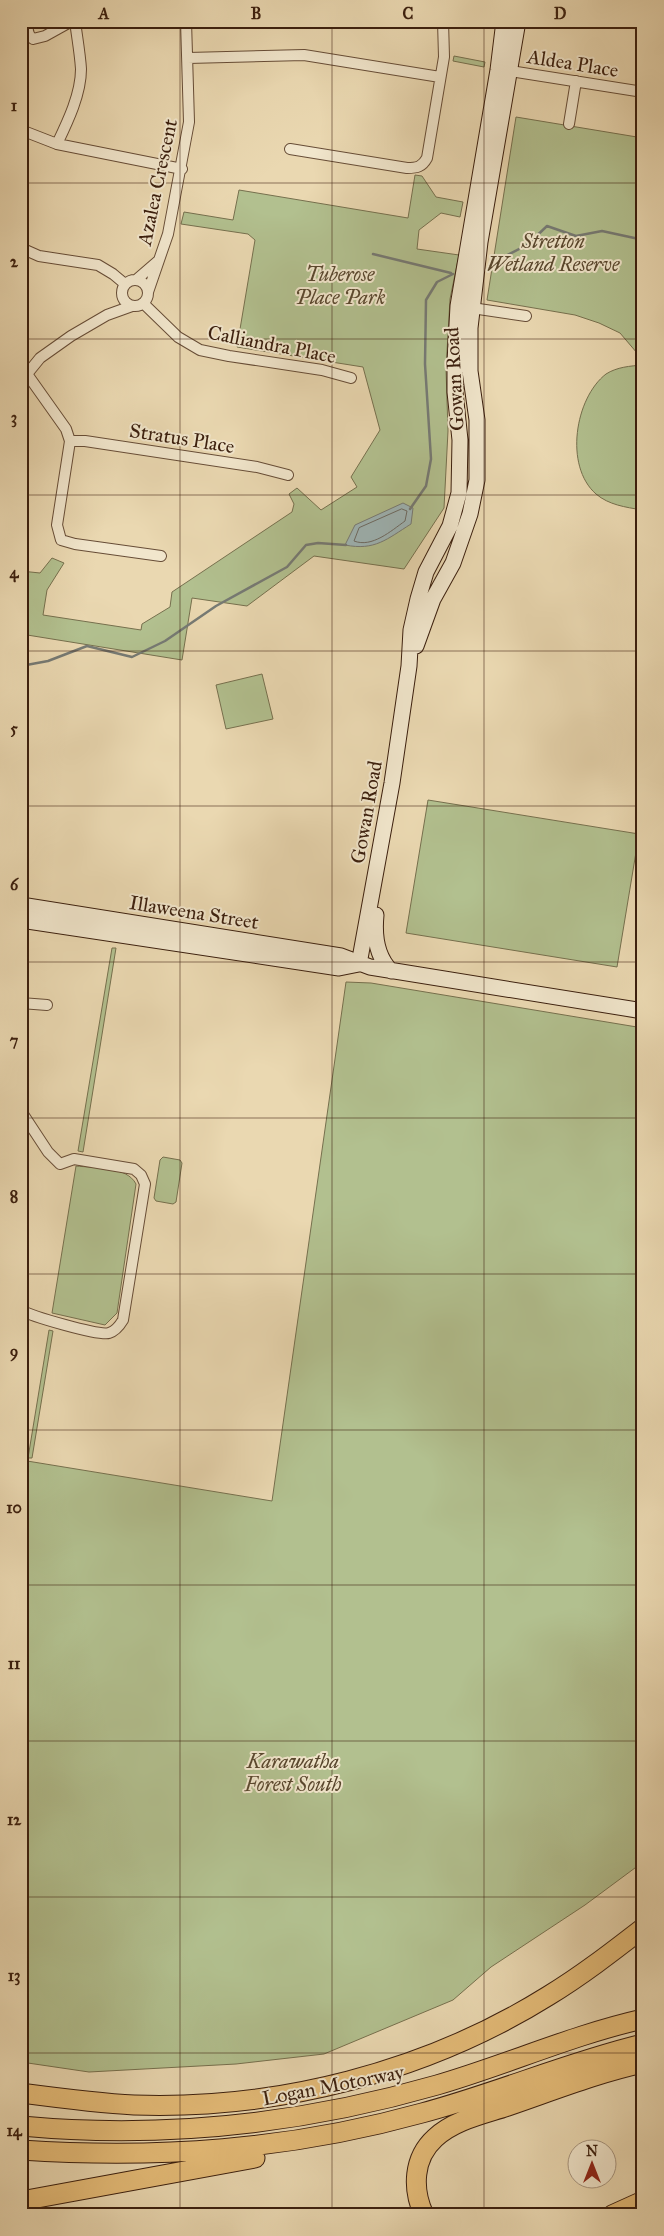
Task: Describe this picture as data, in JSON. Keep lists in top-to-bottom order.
{
  "streets": {
    "highway": ["Logan Motorway"],
    "main road": ["Gowan Road", "Illaweena Street"],
    "street": [
      "Aldea Place",
      "Azalea Crescent",
      "Calliandra Place",
      "Stratus Place"
    ]
  },
  "crossings": [
    ["Aldea Place", "Gowan Road"],
    ["Azalea Crescent", "Calliandra Place"],
    ["Gowan Road", "Illaweena Street"]
  ],
  "parks": ["Stretton Wetland Reserve", "Tuberose Place Park", "Karawatha Forest South"],
  "north": "top",
  "grid": {
    "columns": [
      "A",
      "B",
      "C",
      "D"
    ],
    "rows": [
      "1",
      "2",
      "3",
      "4",
      "5",
      "6",
      "7",
      "8",
      "9",
      "10",
      "11",
      "12",
      "13",
      "14"
    ]
  }
}
